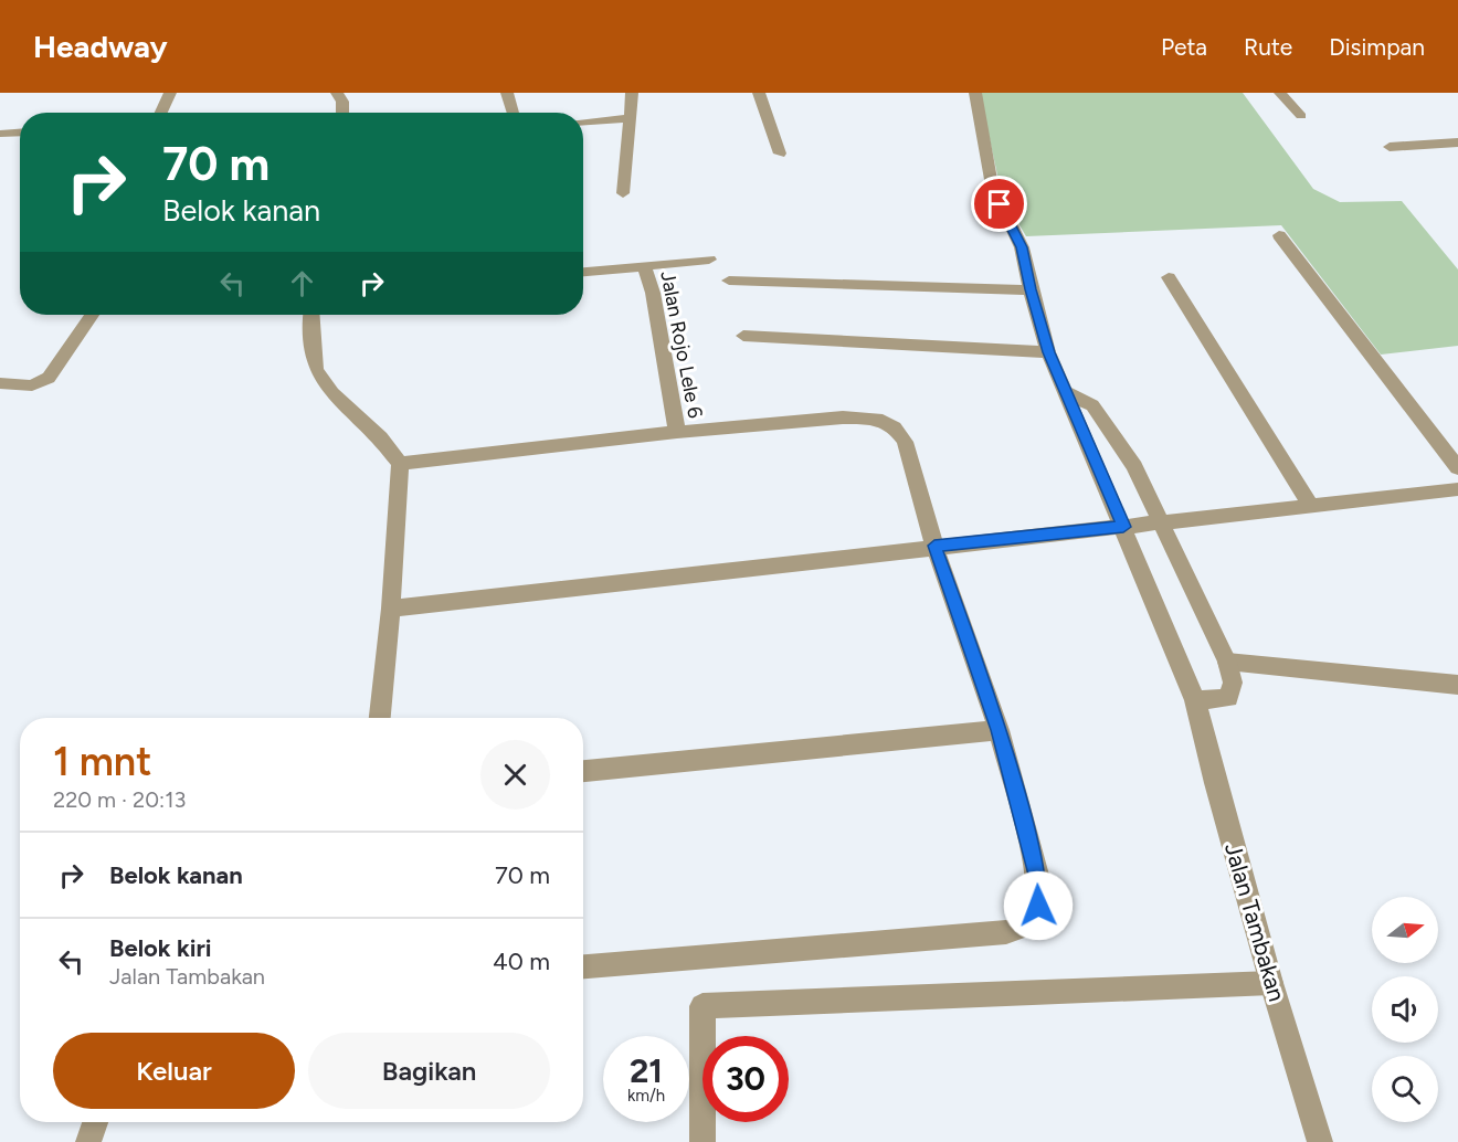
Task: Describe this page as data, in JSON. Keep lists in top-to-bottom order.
{
  "streets": {
    "street": ["Jalan Rojo Lele 6", "Jalan Tambakan"]
  },
  "north": "right",
  "page": {
    "header": "Headway",
    "nav": ["Peta", "Rute", "Disimpan"],
    "turn": ["70 m", "Belok kanan"],
    "heading": ["1 mnt", "220 m · 20:13"],
    "list": [
      {
        "name": "Belok kanan",
        "value": "70 m"
      },
      {
        "name": "Belok kiri",
        "note": "Jalan Tambakan",
        "value": "40 m"
      }
    ],
    "buttons": ["Keluar", "Bagikan"],
    "speed": "21 km/h",
    "limit": "30"
  }
}
